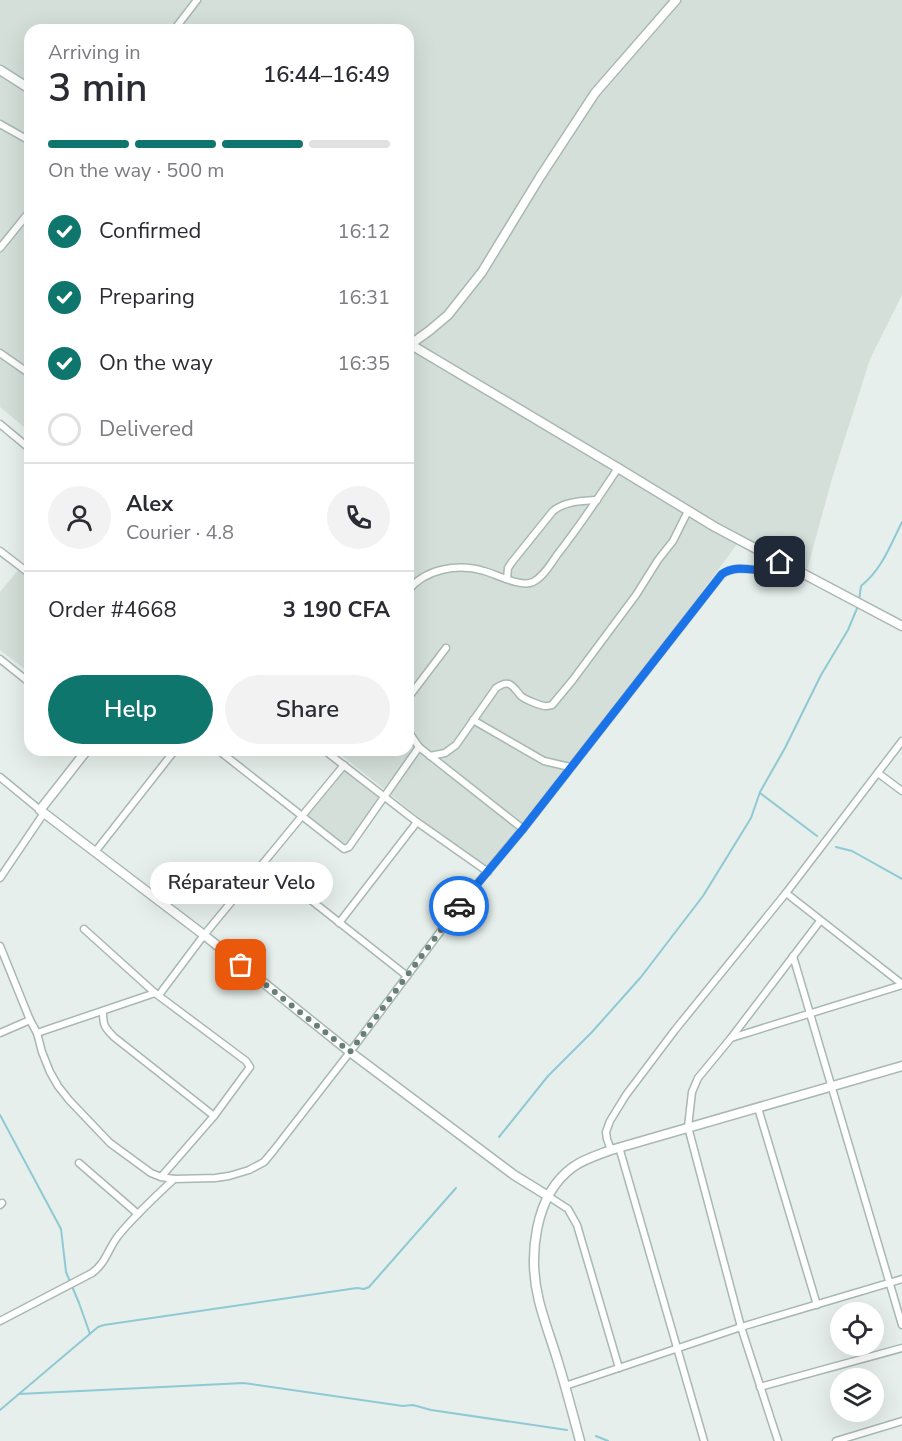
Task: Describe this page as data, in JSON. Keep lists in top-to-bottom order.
{
  "places": ["Réparateur Velo"],
  "page": {
    "heading": ["3 min", "Arriving in", "16:44–16:49"],
    "panel": [
      "Alex",
      "Courier · 4.8",
      "Order #4668",
      "3 190 CFA"
    ],
    "bar": "On the way · 500 m",
    "list": [
      ["Confirmed", "16:12"],
      ["Preparing", "16:31"],
      ["On the way", "16:35"],
      "Delivered"
    ],
    "buttons": ["Help", "Share"],
    "bubble": "Réparateur Velo"
  }
}
